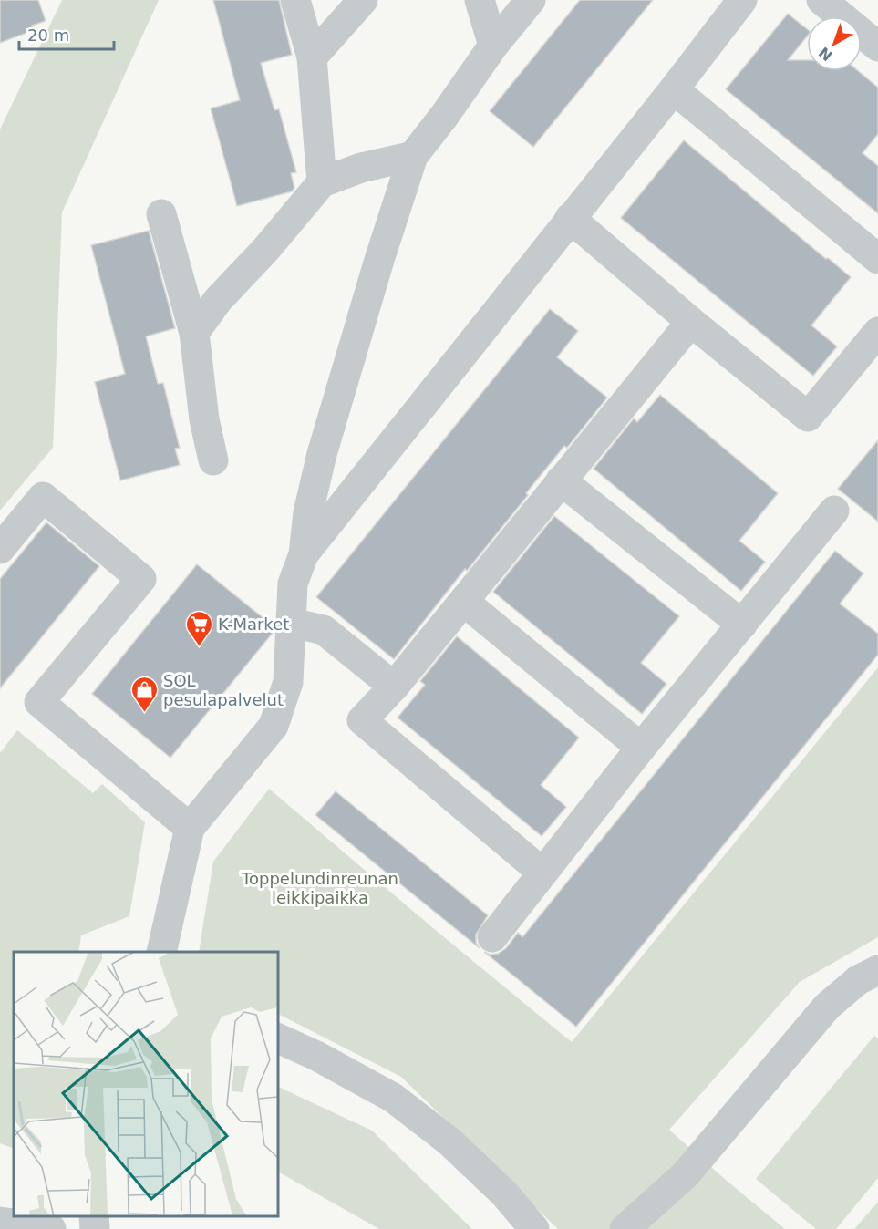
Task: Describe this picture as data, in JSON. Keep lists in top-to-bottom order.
{
  "parks": ["Toppelundinreunan leikkipaikka"],
  "places": {
    "supermarket": ["K-Market"],
    "shop": ["SOL pesulapalvelut"]
  },
  "scale_bar": "20 m",
  "north": "bottom left"
}
